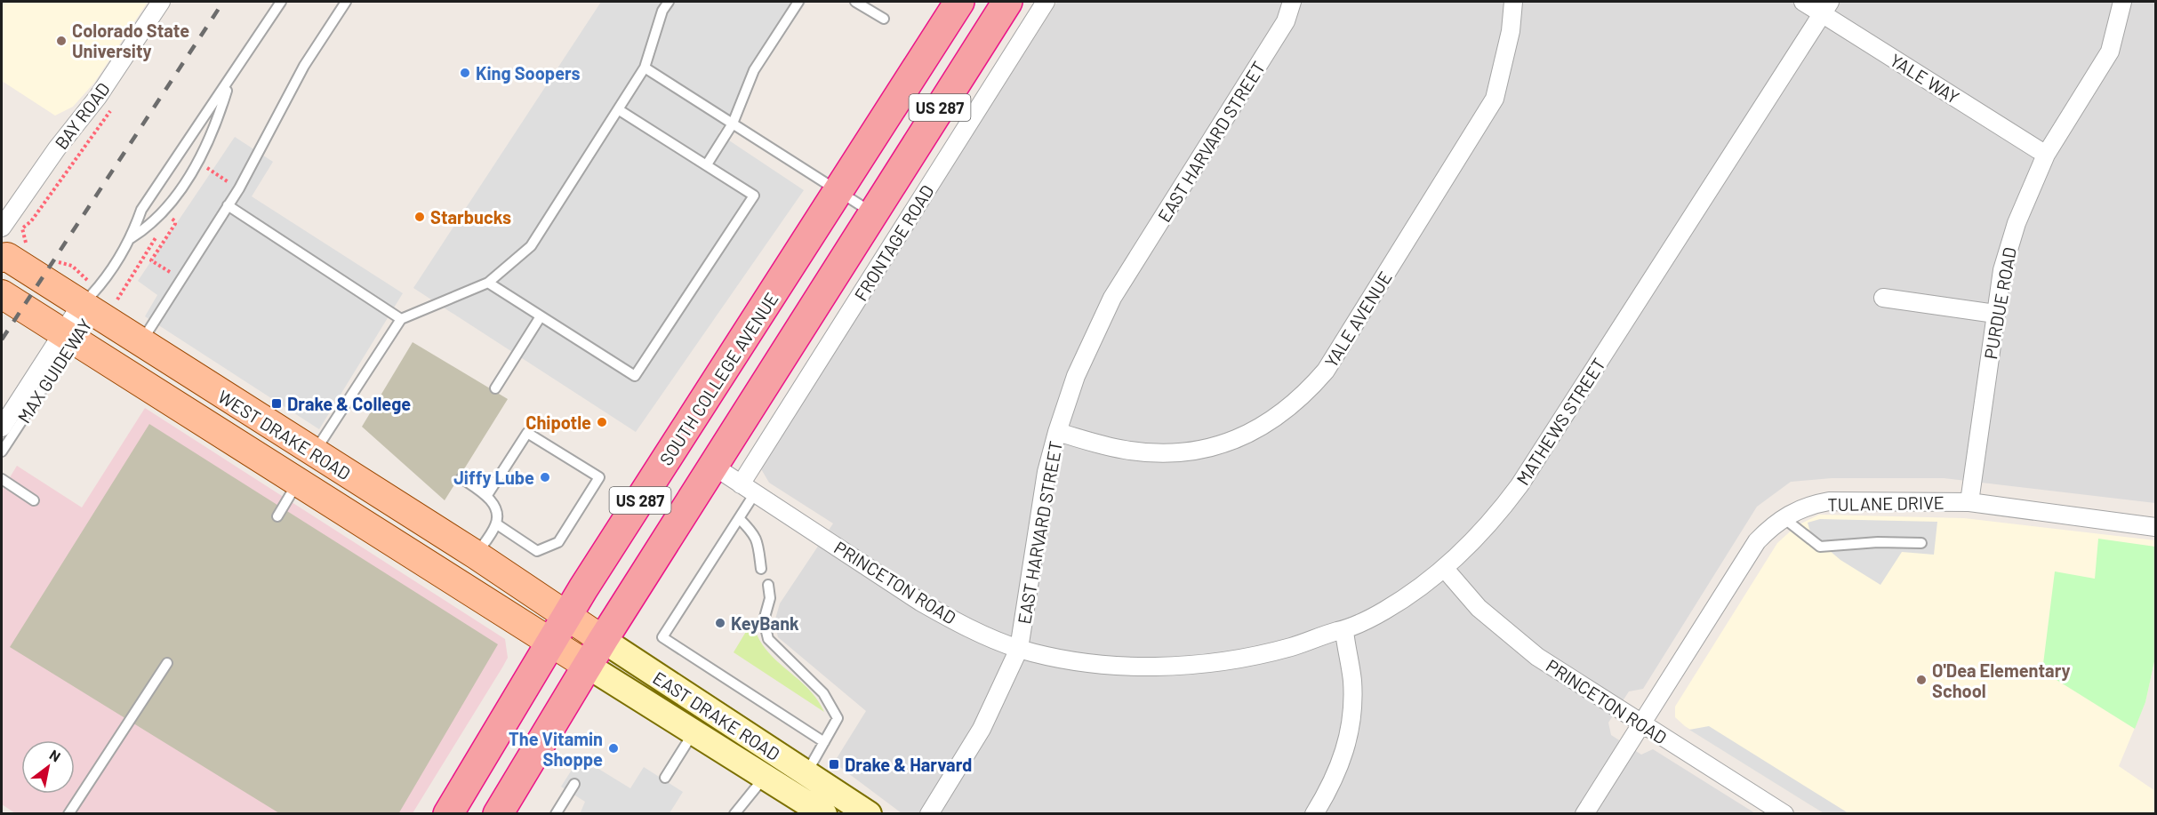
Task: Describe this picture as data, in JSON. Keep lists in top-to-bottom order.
{
  "streets": {
    "highway": ["US 287", "SOUTH COLLEGE AVENUE"],
    "main road": ["WEST DRAKE ROAD", "EAST DRAKE ROAD"],
    "street": [
      "YALE WAY",
      "BAY ROAD",
      "EAST HARVARD STREET",
      "FRONTAGE ROAD",
      "PURDUE ROAD",
      "YALE AVENUE",
      "MATHEWS STREET",
      "TULANE DRIVE",
      "PRINCETON ROAD"
    ],
    "lane": ["MAX GUIDEWAY"]
  },
  "crossings": [
    ["YALE WAY", "PURDUE ROAD"],
    ["YALE WAY", "MATHEWS STREET"],
    ["US 287", "PRINCETON ROAD"],
    ["US 287", "EAST DRAKE ROAD"],
    ["EAST HARVARD STREET", "YALE AVENUE"],
    ["EAST HARVARD STREET", "PRINCETON ROAD"],
    ["FRONTAGE ROAD", "PRINCETON ROAD"],
    ["PURDUE ROAD", "TULANE DRIVE"],
    ["MAX GUIDEWAY", "WEST DRAKE ROAD"],
    ["SOUTH COLLEGE AVENUE", "WEST DRAKE ROAD"],
    ["SOUTH COLLEGE AVENUE", "EAST DRAKE ROAD"],
    ["MATHEWS STREET", "PRINCETON ROAD"],
    ["WEST DRAKE ROAD", "EAST DRAKE ROAD"],
    ["TULANE DRIVE", "PRINCETON ROAD"]
  ],
  "places": {
    "other": [
      "Colorado State University",
      "King Soopers",
      "Starbucks",
      "Chipotle",
      "Jiffy Lube",
      "KeyBank",
      "O'Dea Elementary School",
      "The Vitamin Shoppe"
    ],
    "transit": ["Drake & College", "Drake & Harvard"]
  },
  "north": "top right"
}
